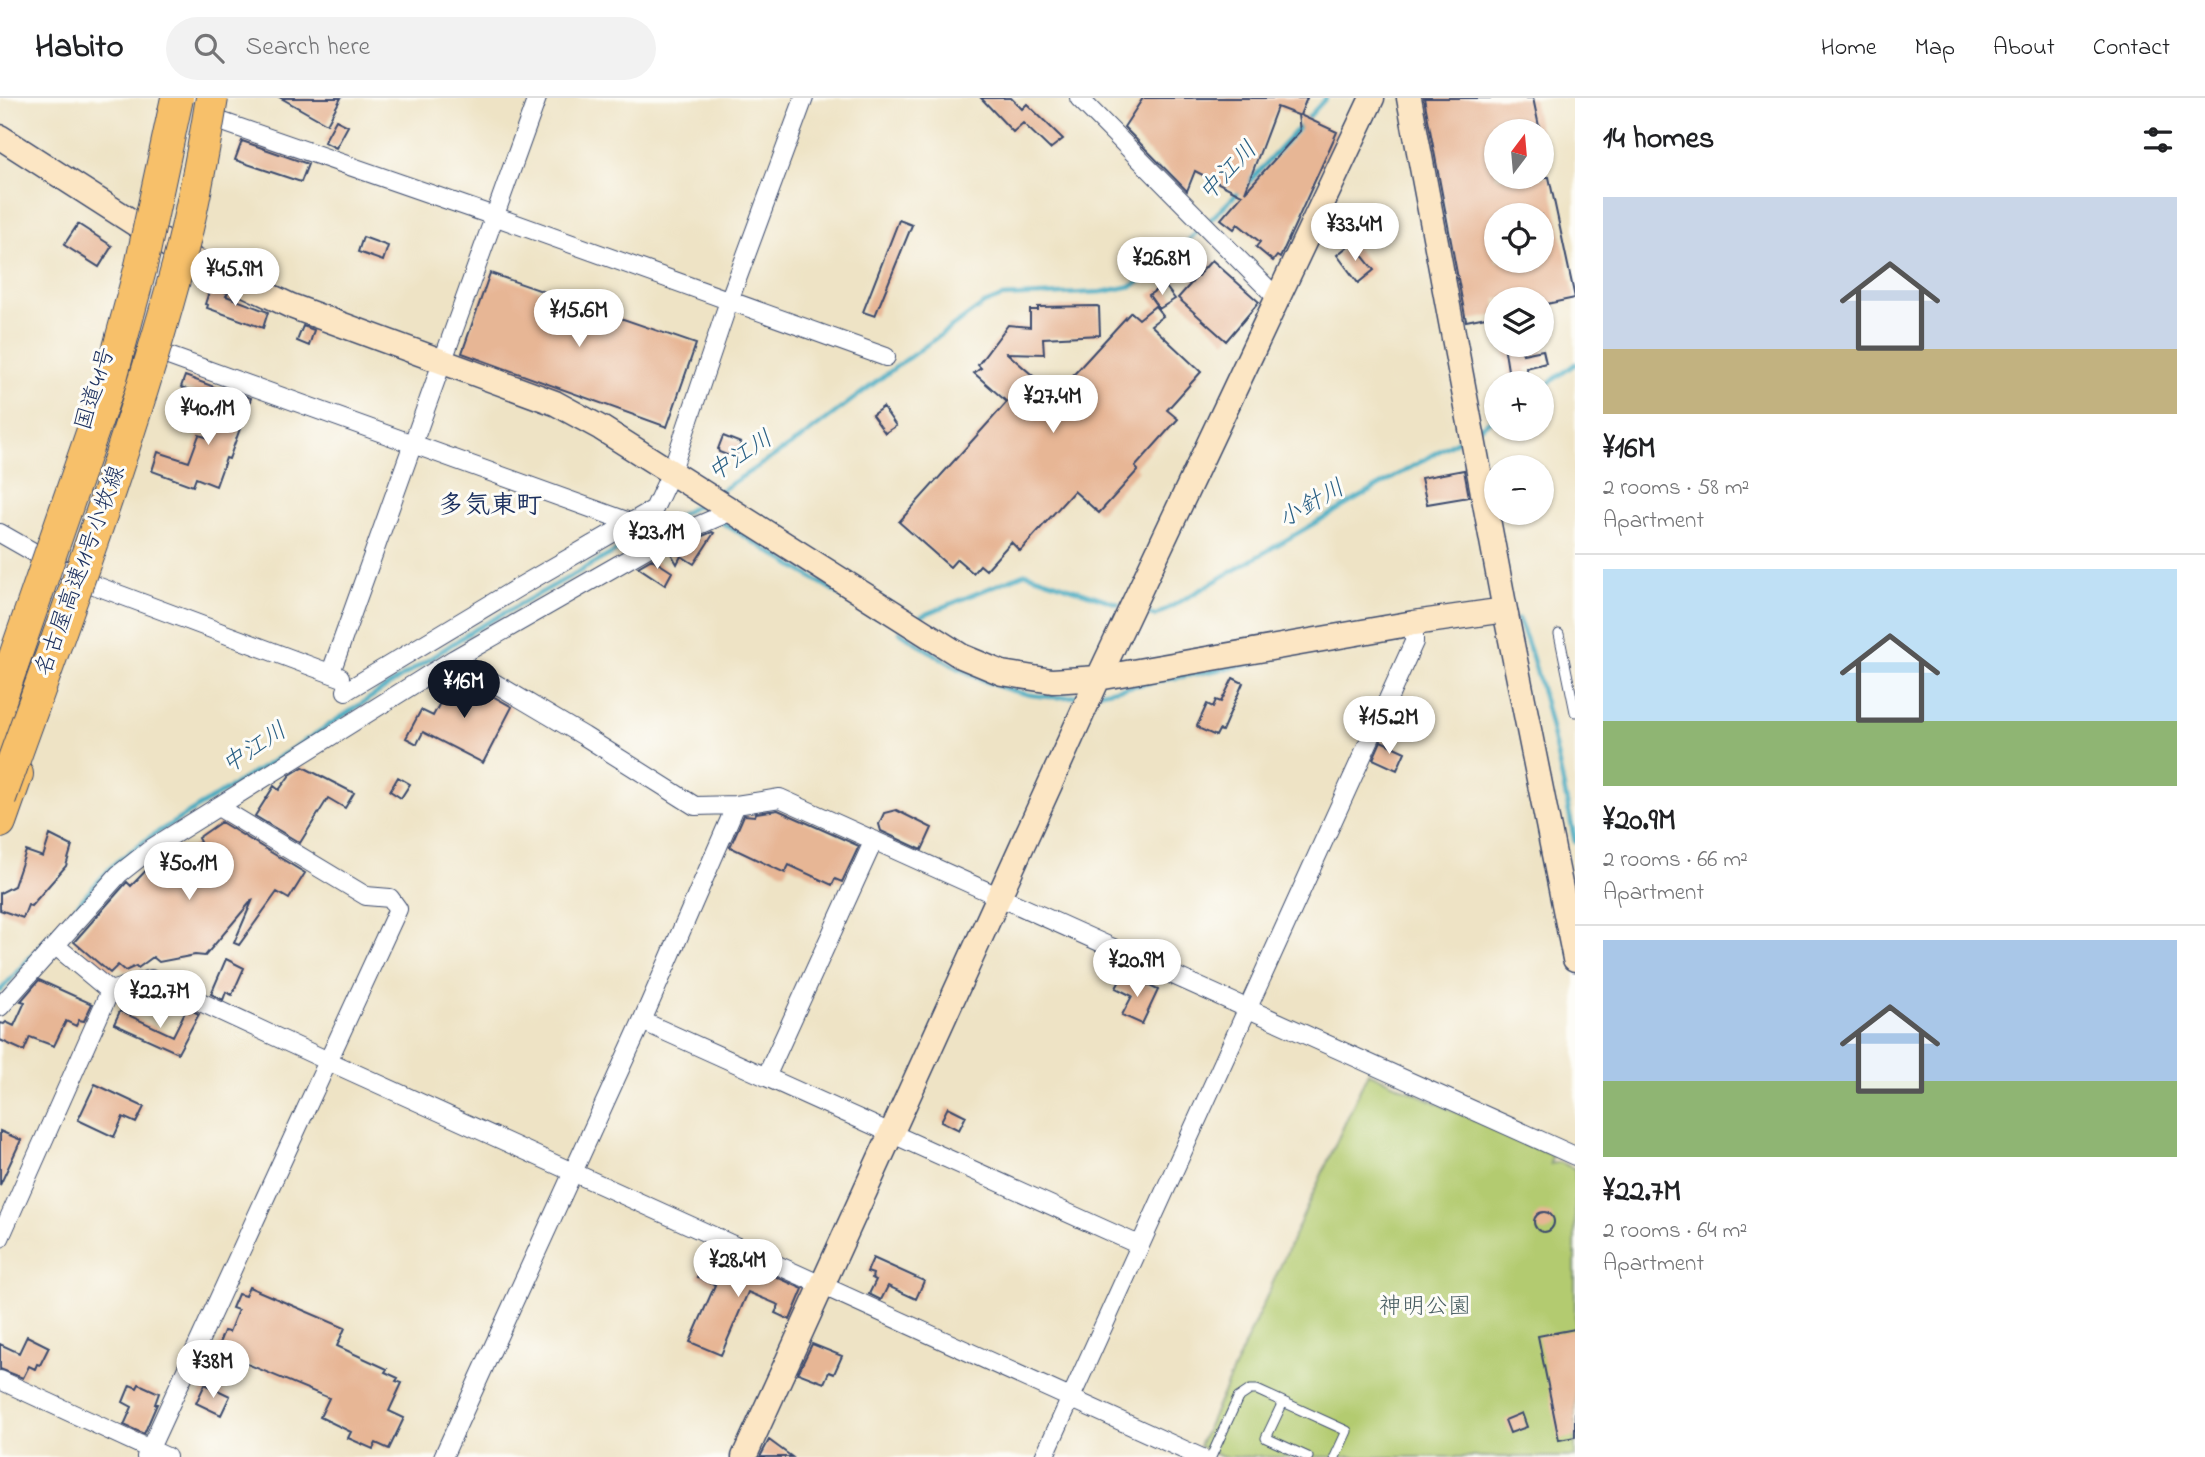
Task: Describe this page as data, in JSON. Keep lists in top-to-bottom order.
{
  "streets": {
    "highway": ["国道41号", "名古屋高速11号小牧線"]
  },
  "districts": ["多気東町"],
  "water": ["中江川", "小針川"],
  "parks": ["神明公園"],
  "north": "top",
  "page": {
    "header": "Habito",
    "search": "Search here",
    "nav": [
      "Home",
      "Map",
      "About",
      "Contact"
    ],
    "heading": "14 homes",
    "map_buttons": ["+", "−"],
    "list": [
      {
        "name": "¥16M",
        "note": "2 rooms · 58 m² · Apartment"
      },
      {
        "name": "¥20.9M",
        "note": "2 rooms · 66 m² · Apartment"
      },
      {
        "name": "¥22.7M",
        "note": "2 rooms · 64 m² · Apartment"
      }
    ],
    "price": [
      "¥33.4M",
      "¥26.8M",
      "¥45.9M",
      "¥15.6M",
      "¥27.4M",
      "¥40.1M",
      "¥23.1M",
      "¥16M",
      "¥15.2M",
      "¥50.1M",
      "¥20.9M",
      "¥22.7M",
      "¥28.4M",
      "¥38M"
    ]
  }
}
